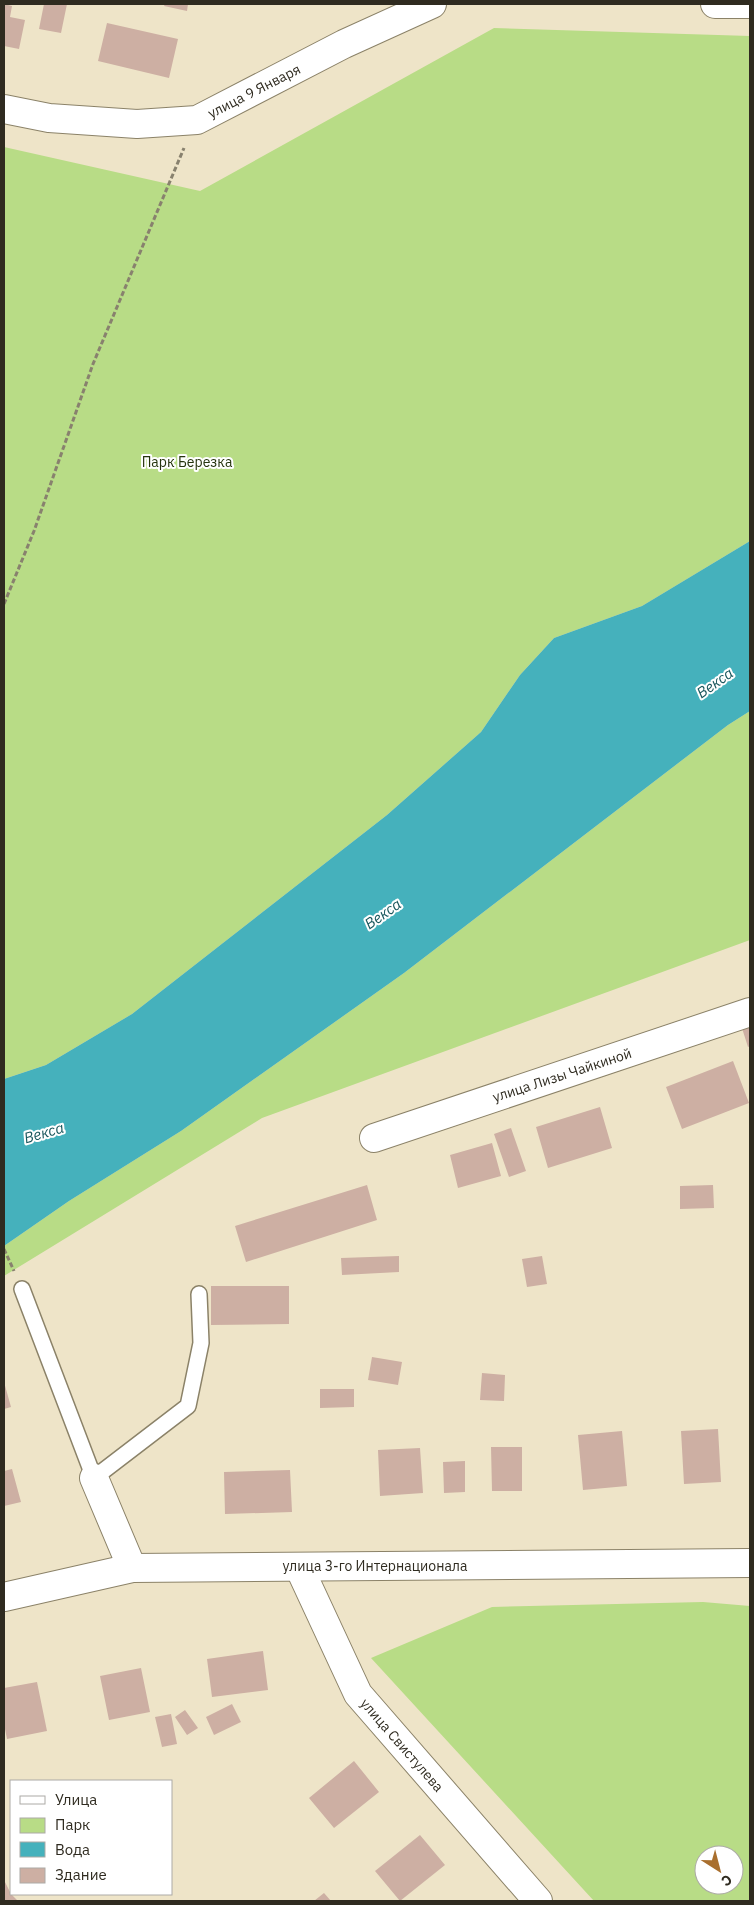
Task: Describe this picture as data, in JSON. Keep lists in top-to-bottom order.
{
  "streets": {
    "street": [
      "улица 9 Января",
      "улица Лизы Чайкиной",
      "улица 3-го Интернационала",
      "улица Свистулева"
    ]
  },
  "crossings": [
    ["улица 3-го Интернационала", "улица Свистулева"]
  ],
  "water": ["Векса"],
  "parks": ["Парк Березка"],
  "legend": [
    "Улица",
    "Парк",
    "Вода",
    "Здание"
  ],
  "north": "bottom right"
}
